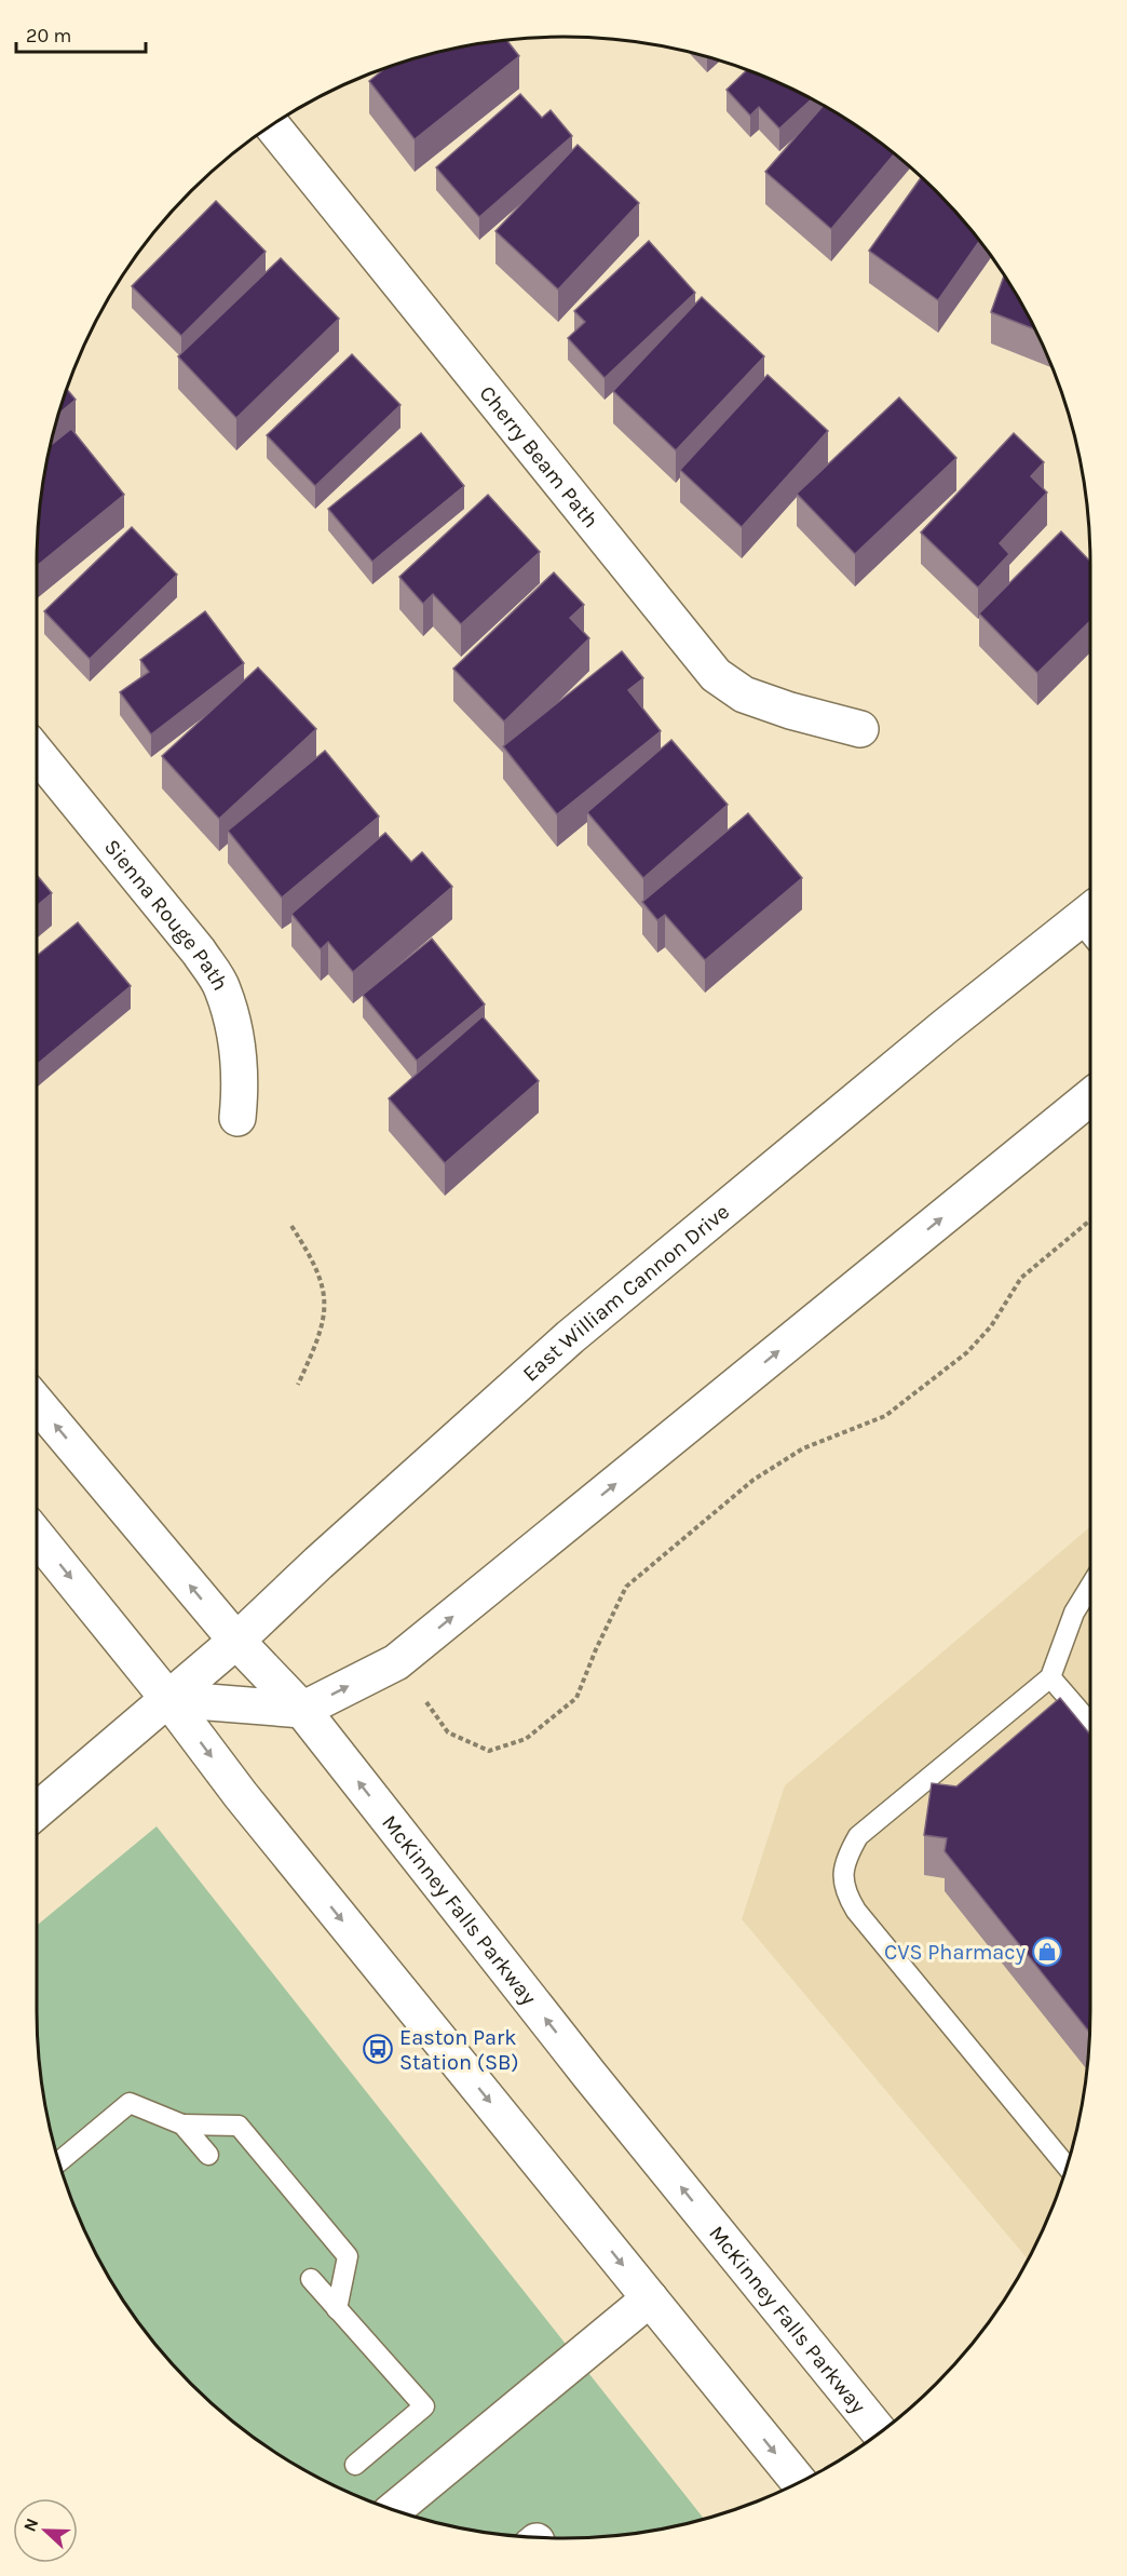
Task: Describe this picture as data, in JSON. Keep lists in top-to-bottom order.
{
  "streets": {
    "street": [
      "Cherry Beam Path",
      "Sienna Rouge Path",
      "East William Cannon Drive",
      "McKinney Falls Parkway"
    ]
  },
  "crossings": [
    ["East William Cannon Drive", "McKinney Falls Parkway"]
  ],
  "places": {
    "shop": ["CVS Pharmacy"],
    "bus stop": ["Easton Park Station (SB)"]
  },
  "scale_bar": "20 m",
  "north": "left"
}
